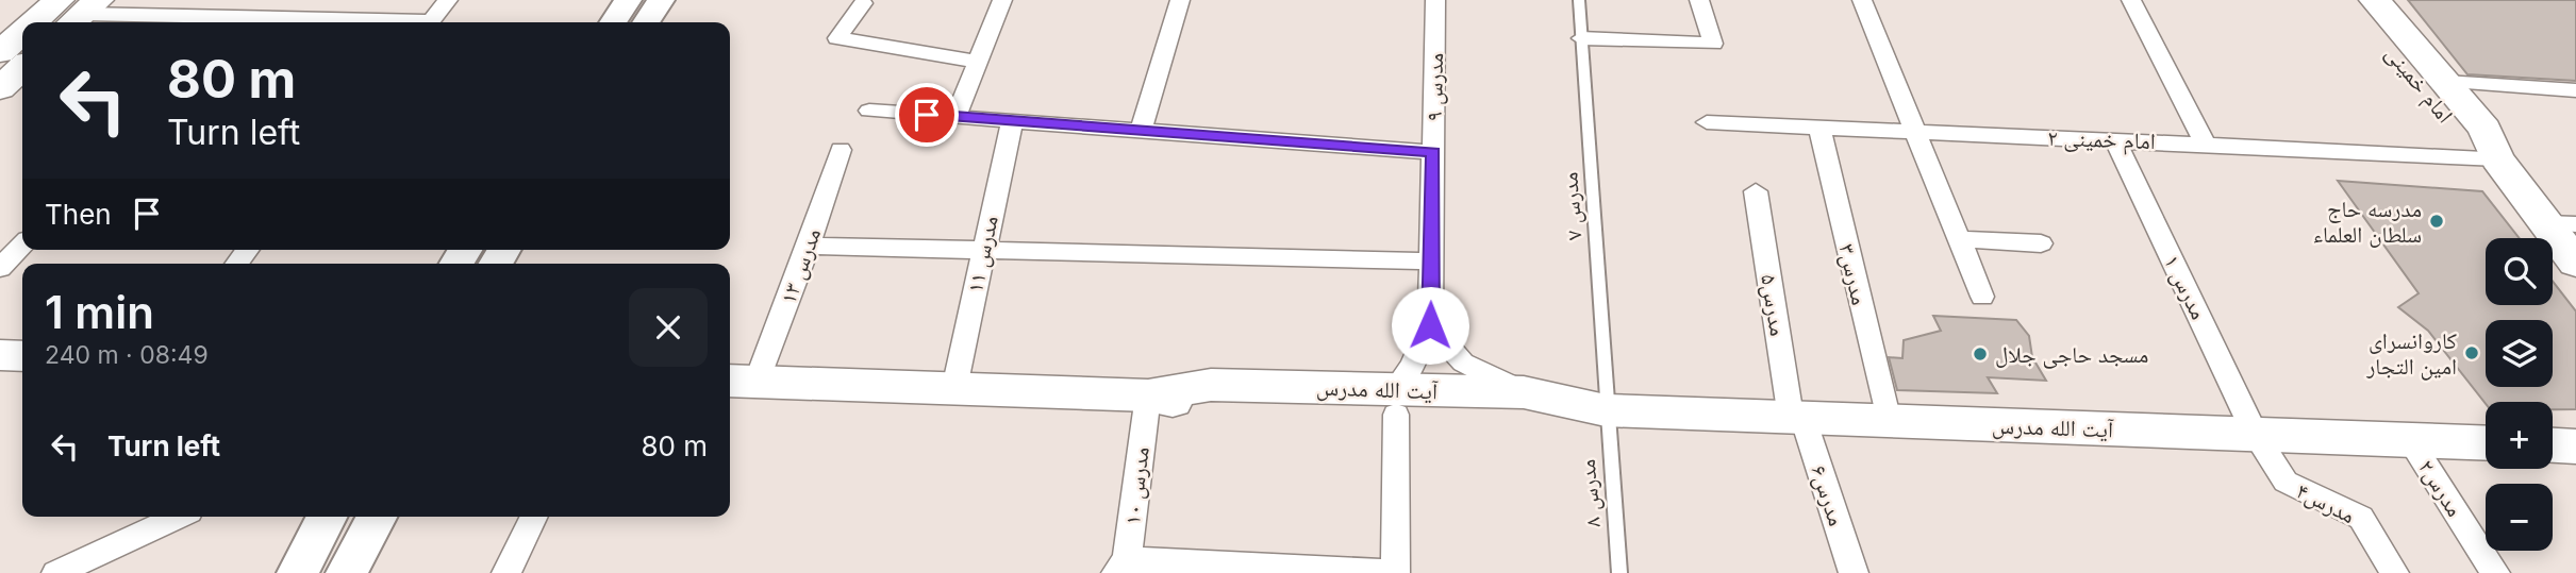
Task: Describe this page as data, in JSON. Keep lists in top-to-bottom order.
{
  "streets": {
    "main road": ["امام خمینی", "آیت الله مدرس"],
    "street": [
      "مدرس ۹",
      "امام خمینی ۲",
      "مدرس ۱۱",
      "مدرس ۱۳",
      "مدرس۳",
      "مدرس ۱",
      "مدرس۵",
      "مدرس ۱۰",
      "مدرس۲",
      "مدرس۶",
      "مدرس۴"
    ],
    "lane": ["مدرس ۷", "مدرس ۸"]
  },
  "crossings": [
    ["امام خمینی", "امام خمینی ۲"],
    ["امام خمینی ۲", "مدرس۳"],
    ["امام خمینی ۲", "مدرس ۱"],
    ["مدرس ۷", "آیت الله مدرس"],
    ["مدرس ۷", "مدرس ۸"],
    ["مدرس ۱۱", "آیت الله مدرس"],
    ["مدرس ۱۳", "آیت الله مدرس"],
    ["مدرس۳", "آیت الله مدرس"],
    ["مدرس ۱", "آیت الله مدرس"],
    ["مدرس ۱", "مدرس۴"],
    ["مدرس۵", "آیت الله مدرس"],
    ["مدرس۵", "مدرس۶"],
    ["آیت الله مدرس", "مدرس ۱۰"],
    ["آیت الله مدرس", "مدرس۲"],
    ["آیت الله مدرس", "مدرس ۸"],
    ["آیت الله مدرس", "مدرس۶"],
    ["آیت الله مدرس", "مدرس۴"]
  ],
  "places": ["مدرسه حاج سلطان العلماء", "کاروانسرای امین التجار", "مسجد حاجی جلال"],
  "page": {
    "turn": ["80 m", "Turn left"],
    "then": "Then",
    "map_buttons": ["+", "−"],
    "heading": ["1 min", "240 m · 08:49"],
    "list": [
      {
        "name": "Turn left",
        "value": "80 m"
      }
    ]
  }
}
